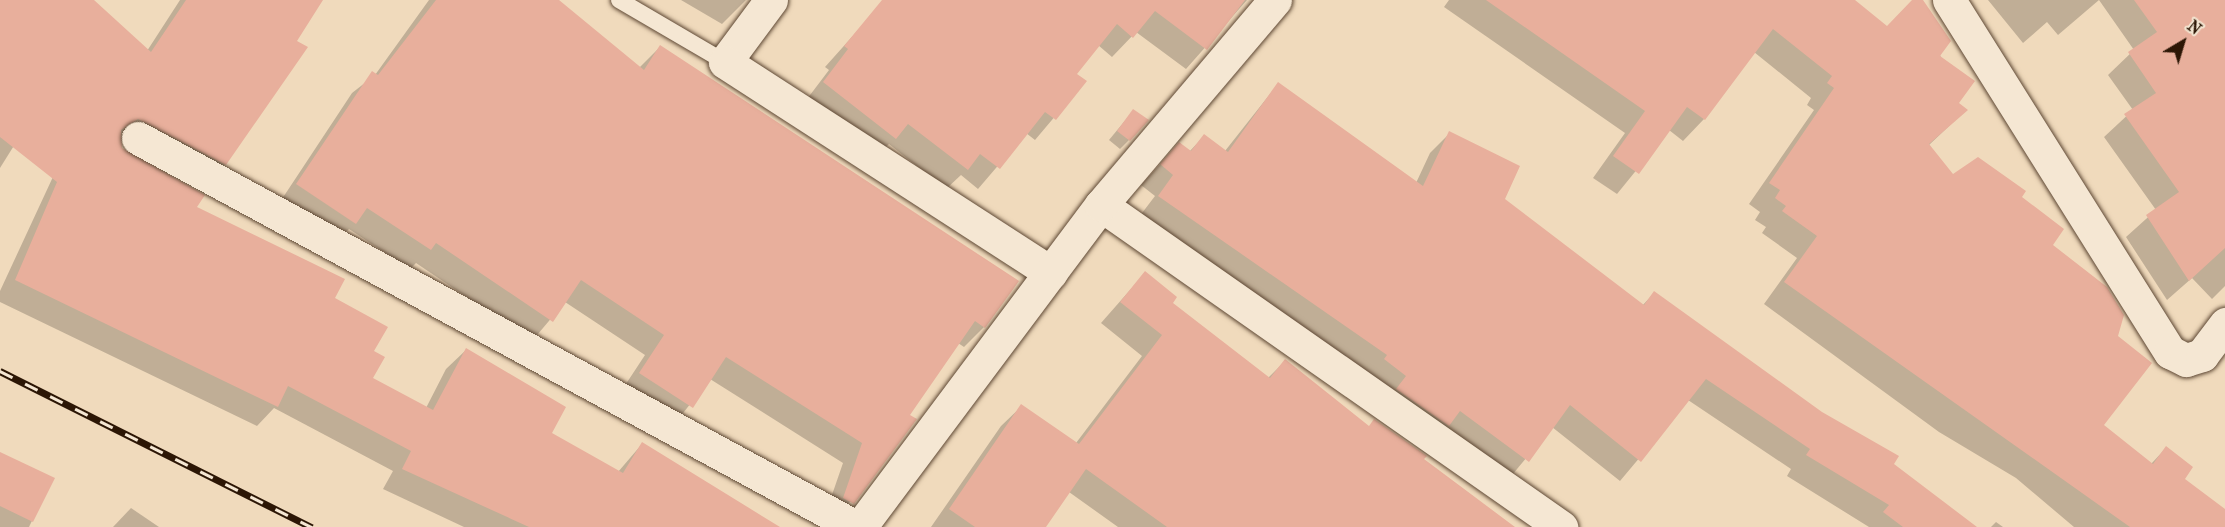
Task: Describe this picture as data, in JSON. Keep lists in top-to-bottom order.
{
  "north": "top right"
}
